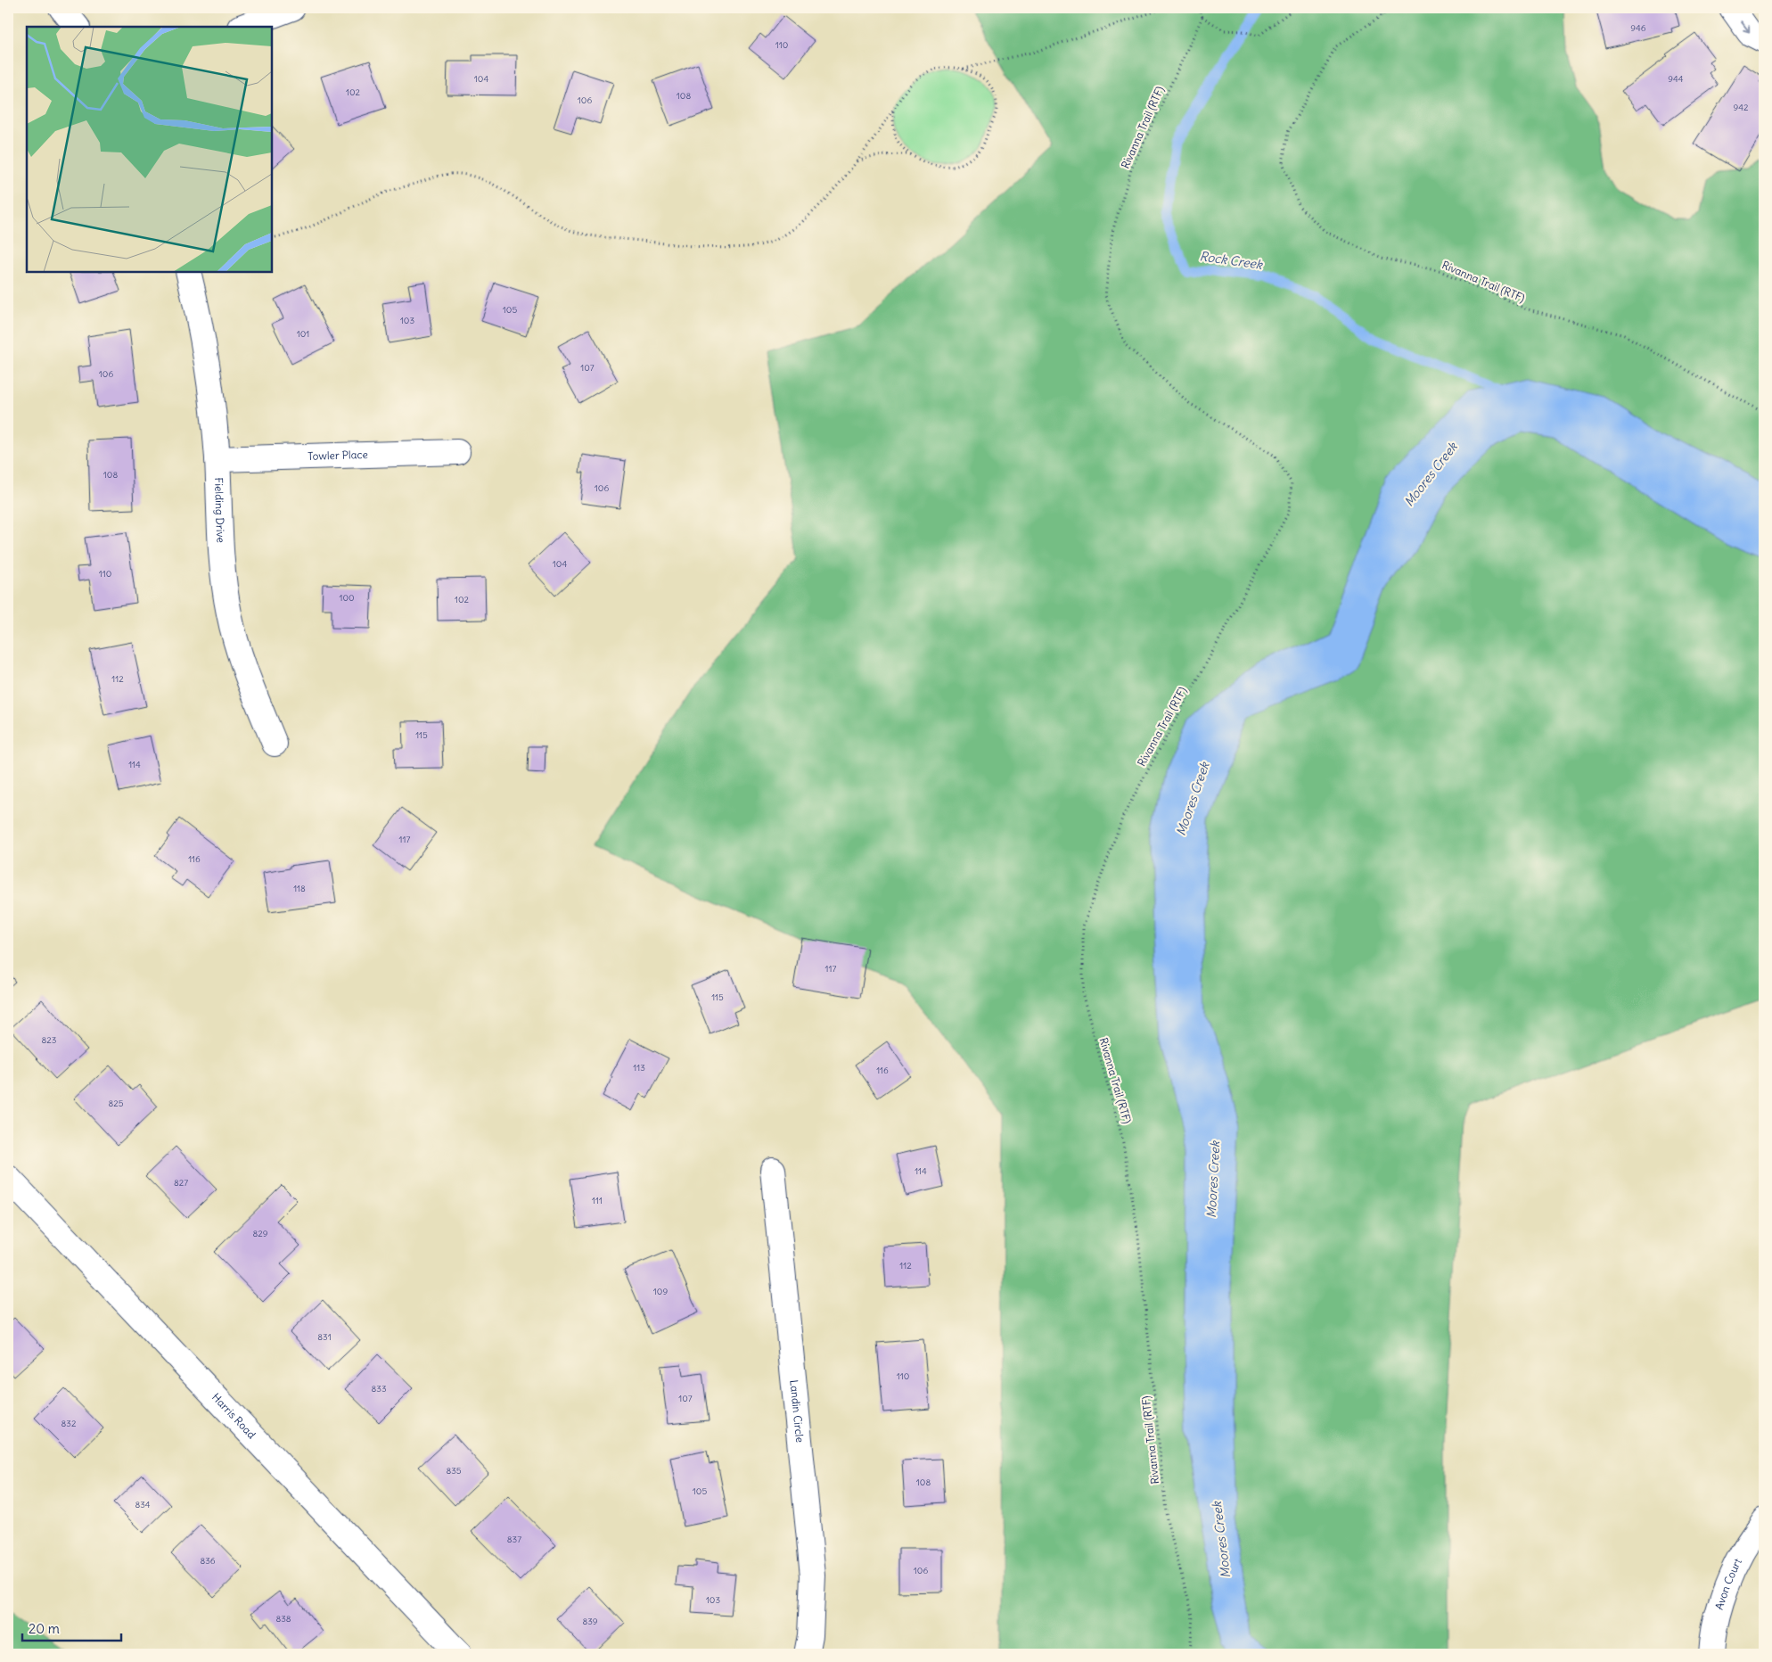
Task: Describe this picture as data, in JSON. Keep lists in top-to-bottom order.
{
  "streets": {
    "street": [
      "Towler Place",
      "Fielding Drive",
      "Landin Circle",
      "Harris Road",
      "Avon Court"
    ],
    "path": ["Rivanna Trail (RTF)"]
  },
  "crossings": [
    ["Towler Place", "Fielding Drive"]
  ],
  "water": ["Rock Creek", "Moores Creek"],
  "house_numbers": [
    "946",
    "110",
    "104",
    "944",
    "102",
    "108",
    "106",
    "942",
    "105",
    "103",
    "101",
    "107",
    "106",
    "108",
    "106",
    "104",
    "110",
    "100",
    "102",
    "112",
    "115",
    "114",
    "117",
    "116",
    "118",
    "117",
    "115",
    "823",
    "113",
    "116",
    "825",
    "114",
    "827",
    "111",
    "829",
    "112",
    "109",
    "831",
    "110",
    "833",
    "107",
    "832",
    "835",
    "108",
    "105",
    "834",
    "837",
    "836",
    "106",
    "103",
    "838",
    "839"
  ],
  "scale_bar": "20 m"
}
